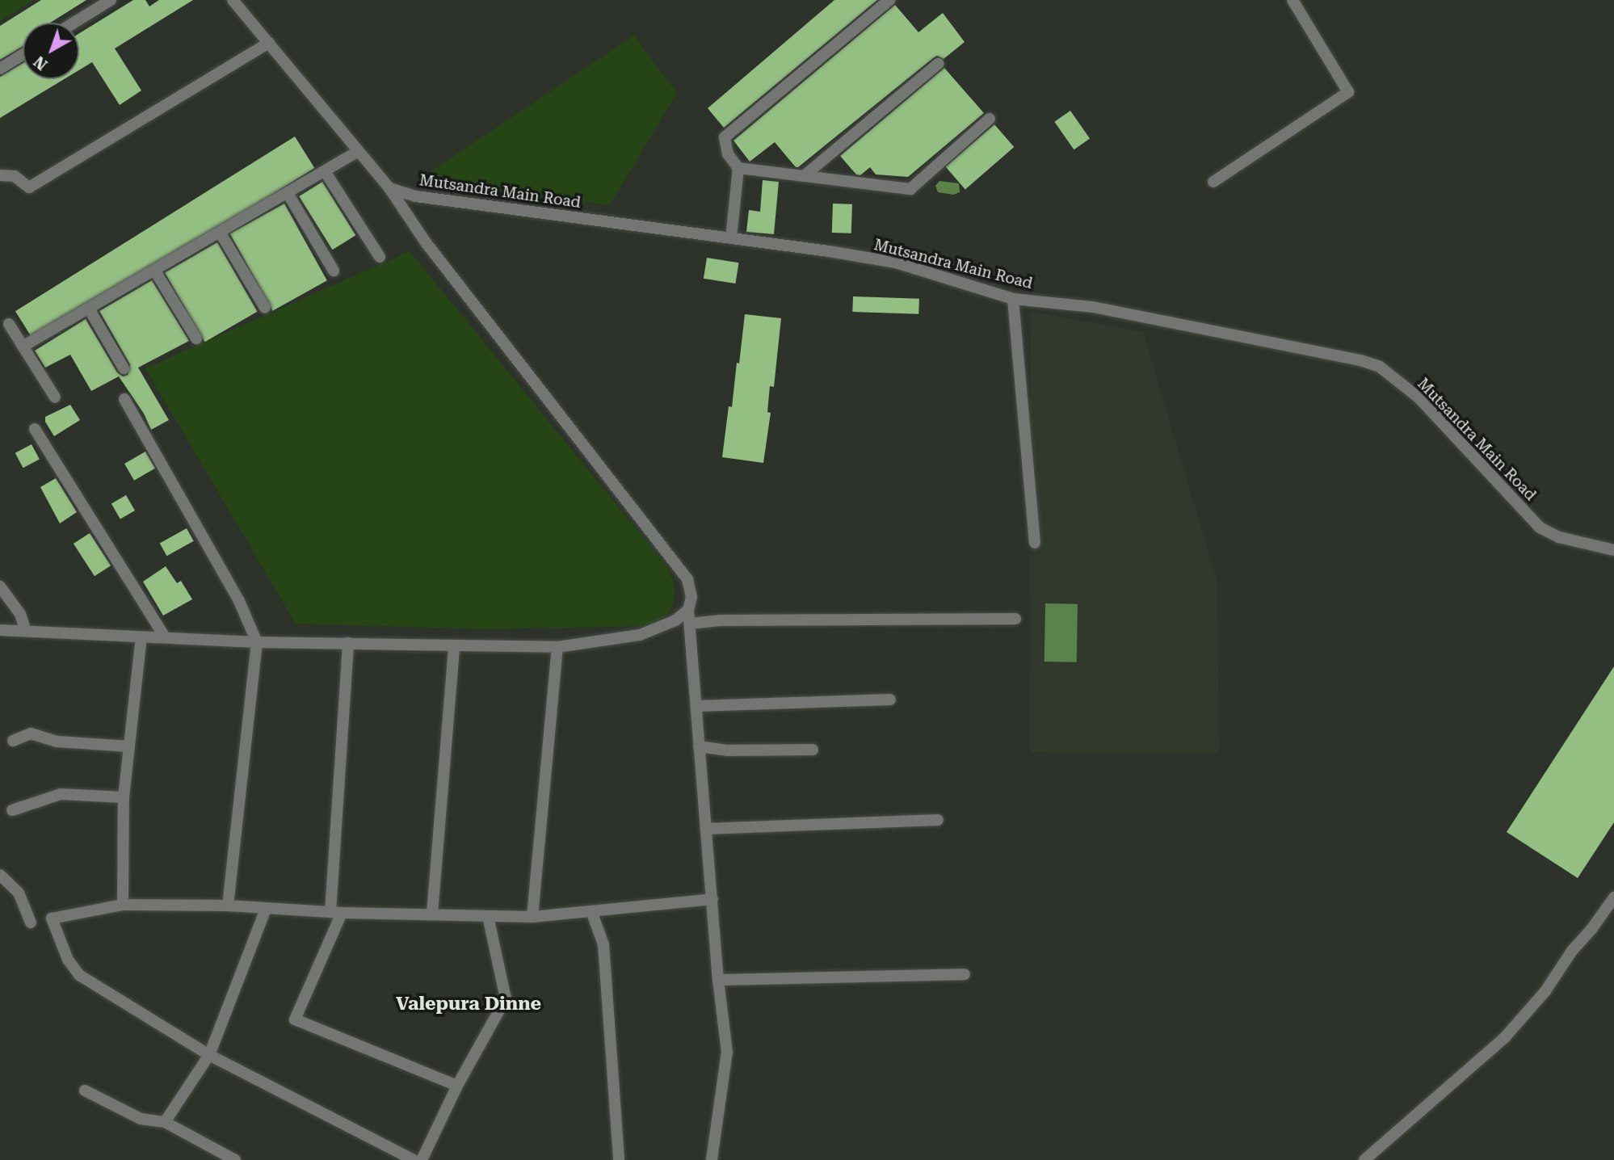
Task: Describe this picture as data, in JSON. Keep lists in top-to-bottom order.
{
  "streets": {
    "street": ["Mutsandra Main Road"]
  },
  "districts": ["Valepura Dinne"],
  "north": "bottom left"
}
